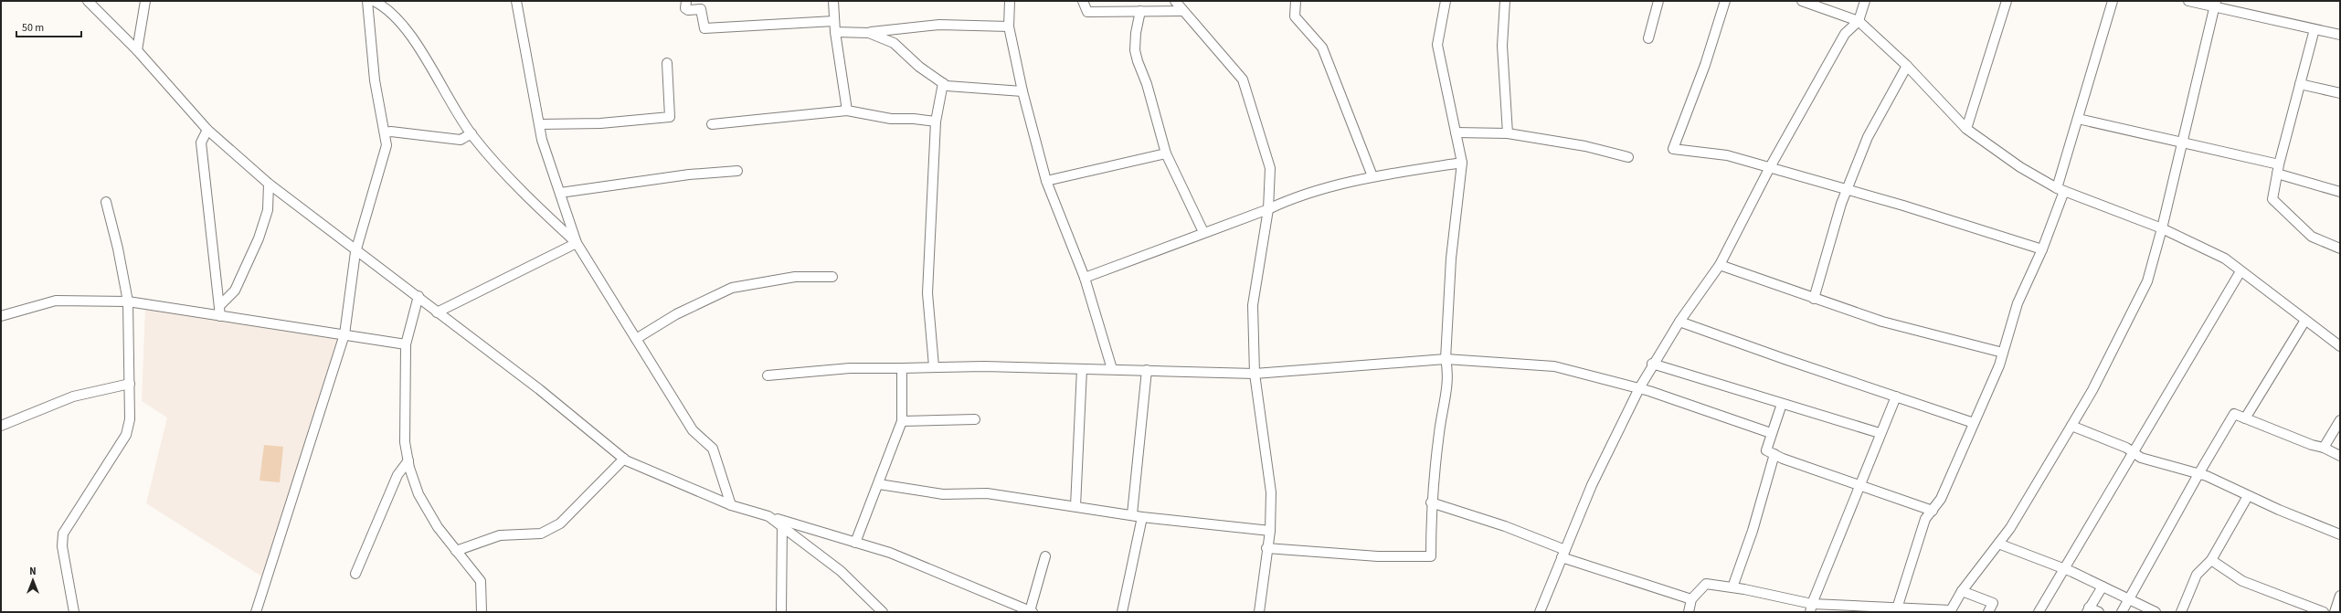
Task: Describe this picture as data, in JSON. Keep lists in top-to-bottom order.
{
  "scale_bar": "50 m",
  "north": "top"
}
